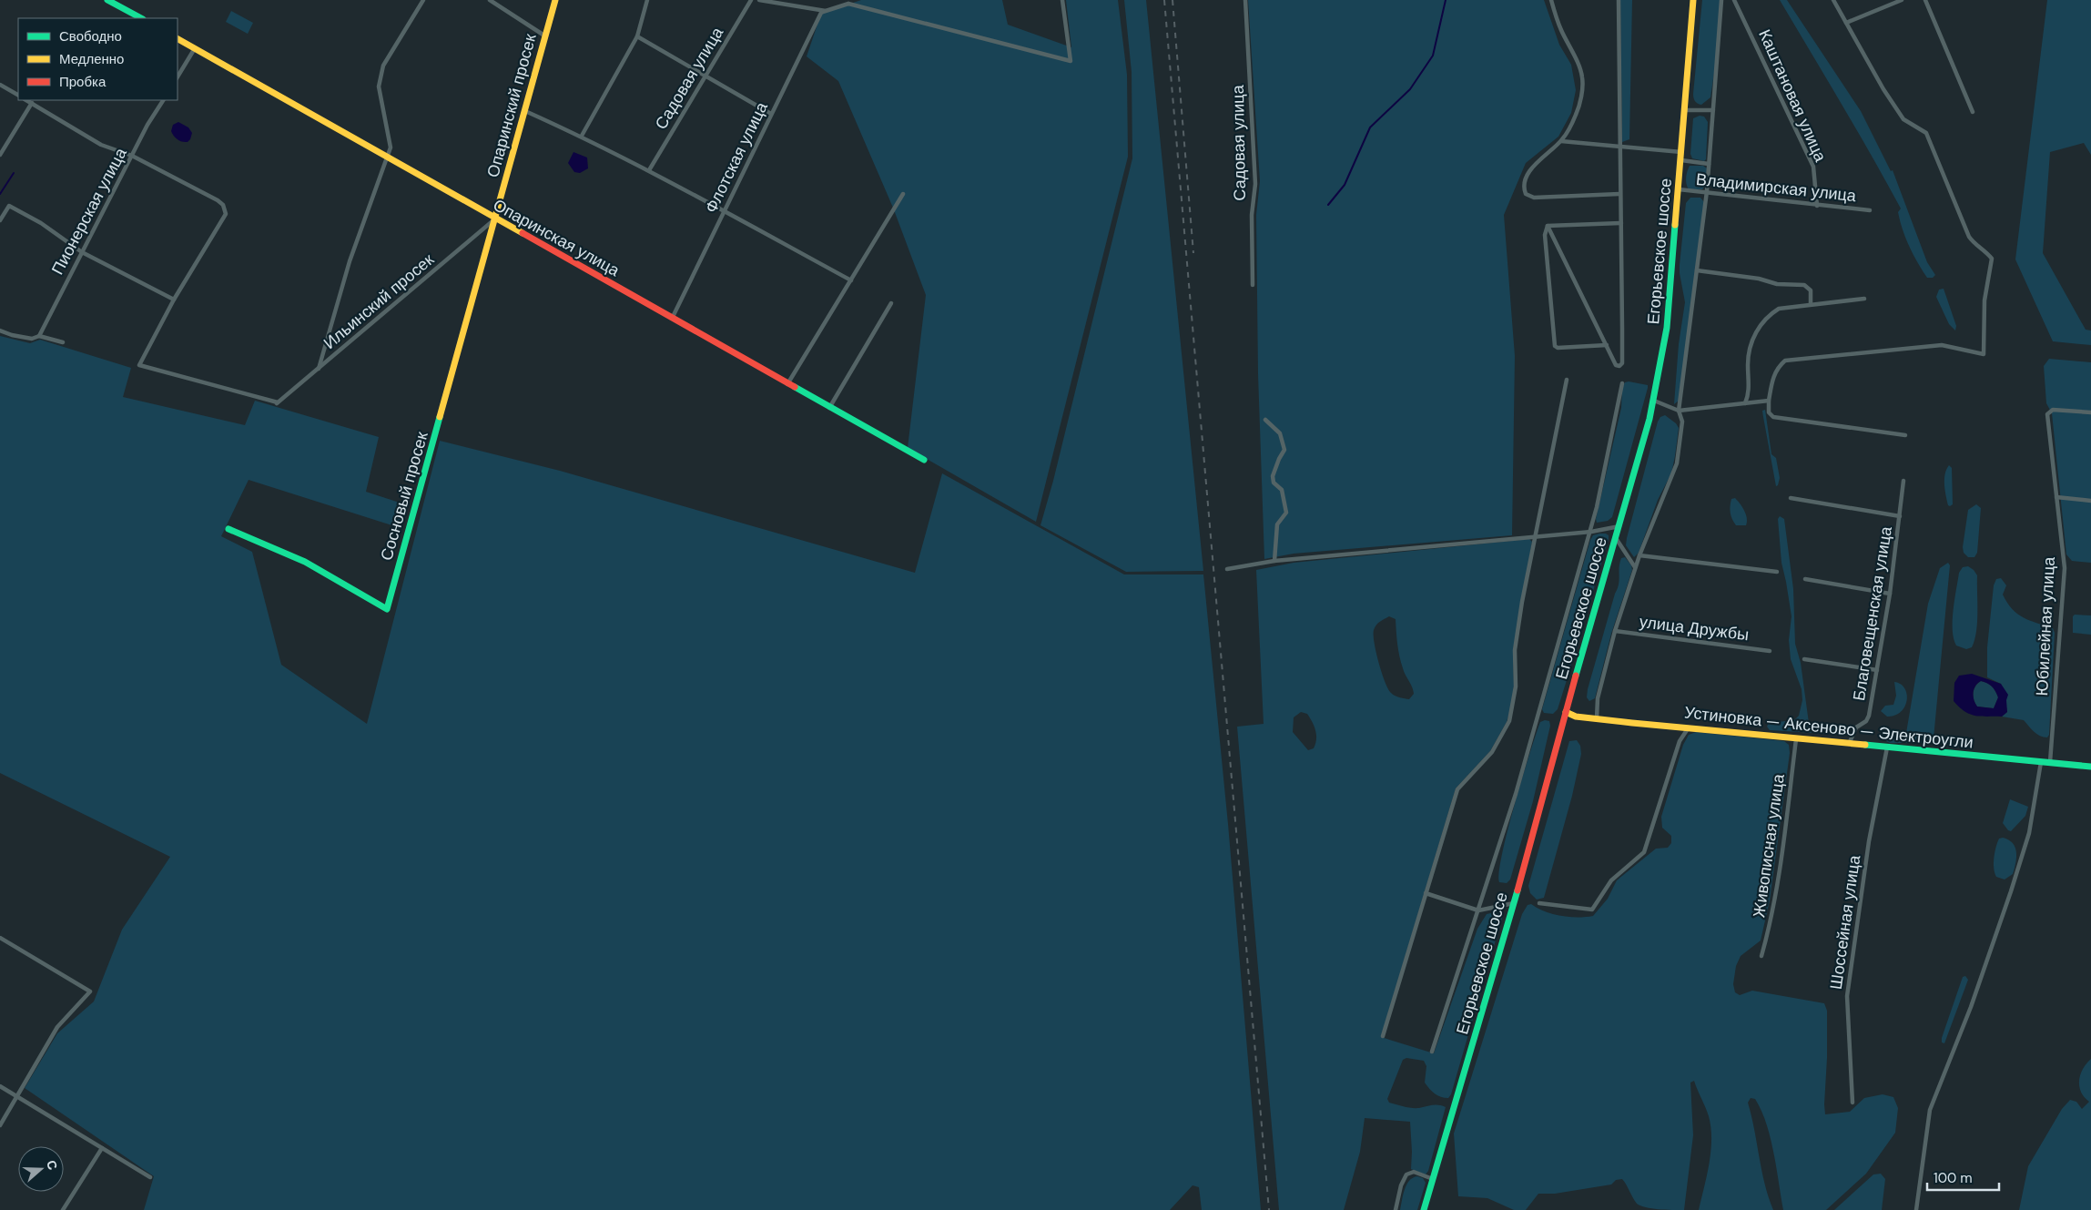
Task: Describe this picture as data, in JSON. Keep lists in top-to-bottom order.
{
  "streets": {
    "main road": [
      "Опаринский просек",
      "Опаринская улица",
      "Егорьевское шоссе",
      "Сосновый просек",
      "Устиновка — Аксеново — Электроугли"
    ],
    "street": [
      "Садовая улица",
      "Каштановая улица",
      "Флотская улица",
      "Владимирская улица",
      "Пионерская улица",
      "Ильинский просек",
      "Благовещенская улица",
      "Юбилейная улица",
      "улица Дружбы",
      "Живописная улица",
      "Шоссейная улица"
    ]
  },
  "crossings": [
    ["Каштановая улица", "Владимирская улица"],
    ["Опаринский просек", "Опаринская улица"],
    ["Опаринский просек", "Ильинский просек"],
    ["Опаринский просек", "Сосновый просек"],
    ["Флотская улица", "Опаринская улица"],
    ["Владимирская улица", "Егорьевское шоссе"],
    ["Опаринская улица", "Ильинский просек"],
    ["Опаринская улица", "Сосновый просек"],
    ["Егорьевское шоссе", "Устиновка — Аксеново — Электроугли"],
    ["Ильинский просек", "Сосновый просек"],
    ["Благовещенская улица", "Устиновка — Аксеново — Электроугли"],
    ["Юбилейная улица", "Устиновка — Аксеново — Электроугли"],
    ["Устиновка — Аксеново — Электроугли", "Живописная улица"],
    ["Устиновка — Аксеново — Электроугли", "Шоссейная улица"]
  ],
  "legend": ["Свободно", "Медленно", "Пробка"],
  "scale_bar": "100 m",
  "north": "right"
}
